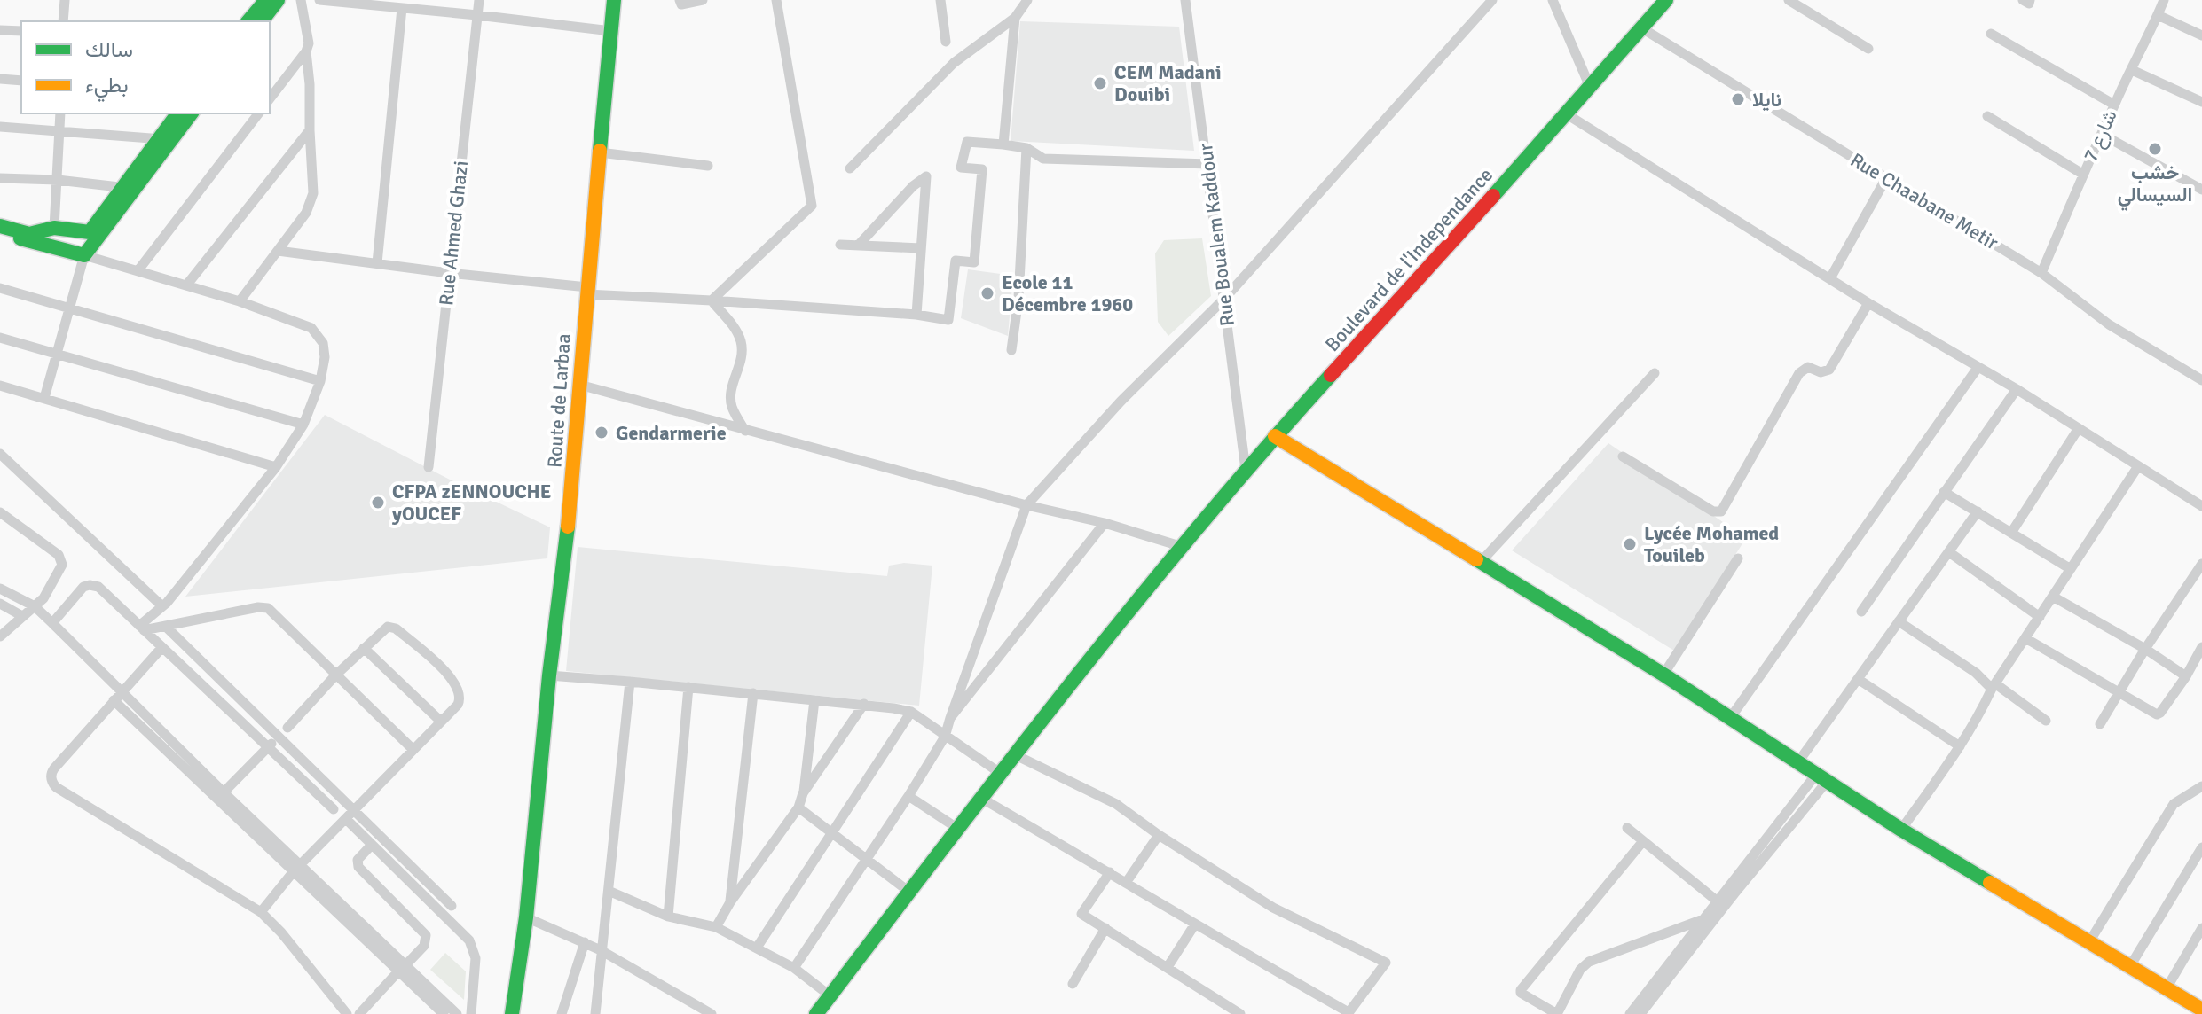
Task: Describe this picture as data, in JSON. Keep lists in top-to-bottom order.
{
  "streets": {
    "street": [
      "شارع 7",
      "Rue Chaabane Metir",
      "Rue Ahmed Ghazi",
      "Rue Boualem Kaddour",
      "Boulevard de l'Independance",
      "Route de Larbaa"
    ]
  },
  "crossings": [
    ["شارع 7", "Rue Chaabane Metir"],
    ["Rue Chaabane Metir", "Boulevard de l'Independance"],
    ["Rue Boualem Kaddour", "Boulevard de l'Independance"]
  ],
  "places": [
    "CEM Madani Douibi",
    "نايلا",
    "خشب السيسالي",
    "Ecole 11 Décembre 1960",
    "Gendarmerie",
    "CFPA zENNOUCHE yOUCEF",
    "Lycée Mohamed Touileb"
  ],
  "legend": ["سالك", "بطيء"]
}
